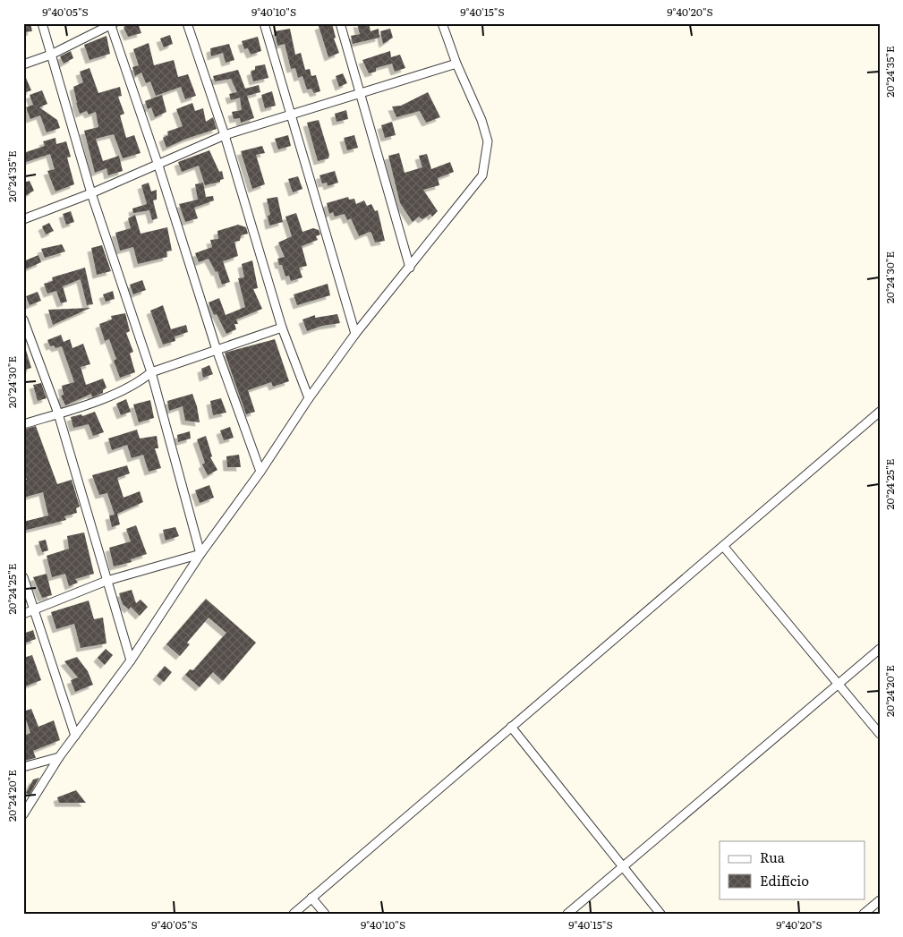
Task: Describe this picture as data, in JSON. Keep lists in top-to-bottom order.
{
  "legend": ["Rua", "Edifício"],
  "coordinates": [
    "9°40'05\"S",
    "9°40'10\"S",
    "9°40'15\"S",
    "9°40'20\"S",
    "20°24'35\"E",
    "20°24'30\"E",
    "20°24'25\"E",
    "20°24'20\"E"
  ]
}
